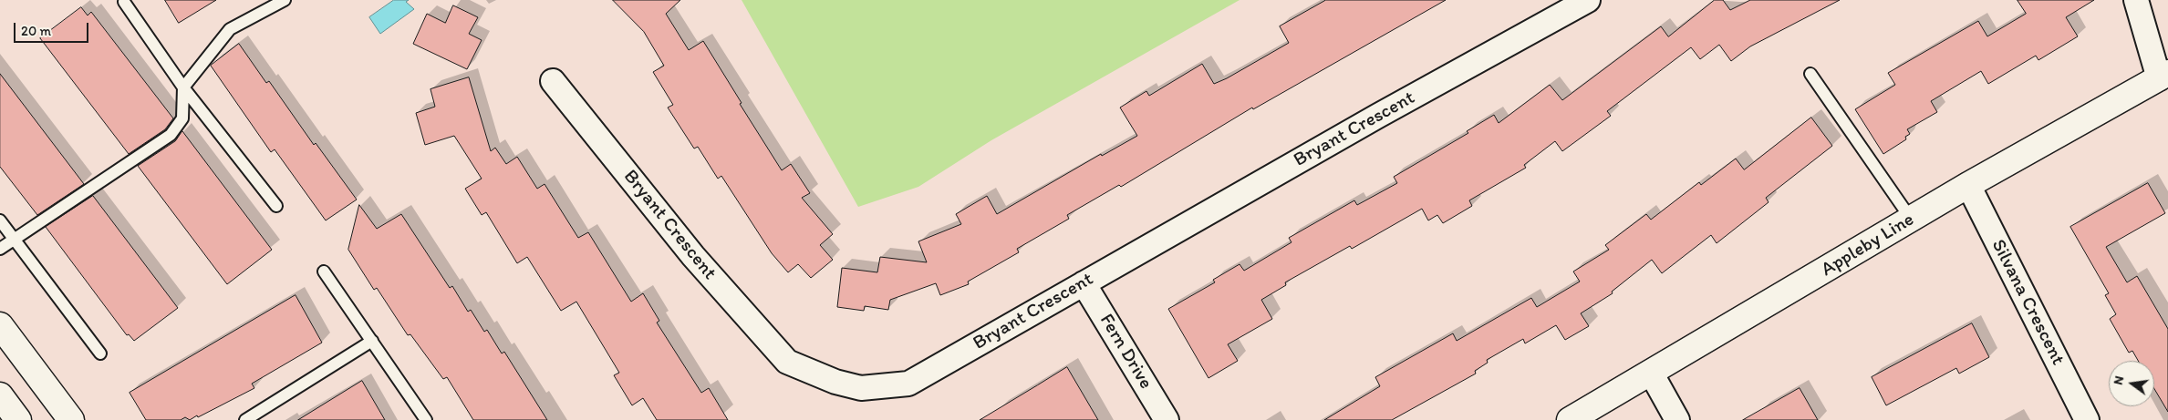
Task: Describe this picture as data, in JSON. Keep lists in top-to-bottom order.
{
  "streets": {
    "main road": ["Appleby Line"],
    "street": ["Bryant Crescent", "Silvana Crescent", "Fern Drive"]
  },
  "crossings": [
    ["Bryant Crescent", "Fern Drive"],
    ["Appleby Line", "Silvana Crescent"]
  ],
  "scale_bar": "20 m",
  "north": "left"
}
